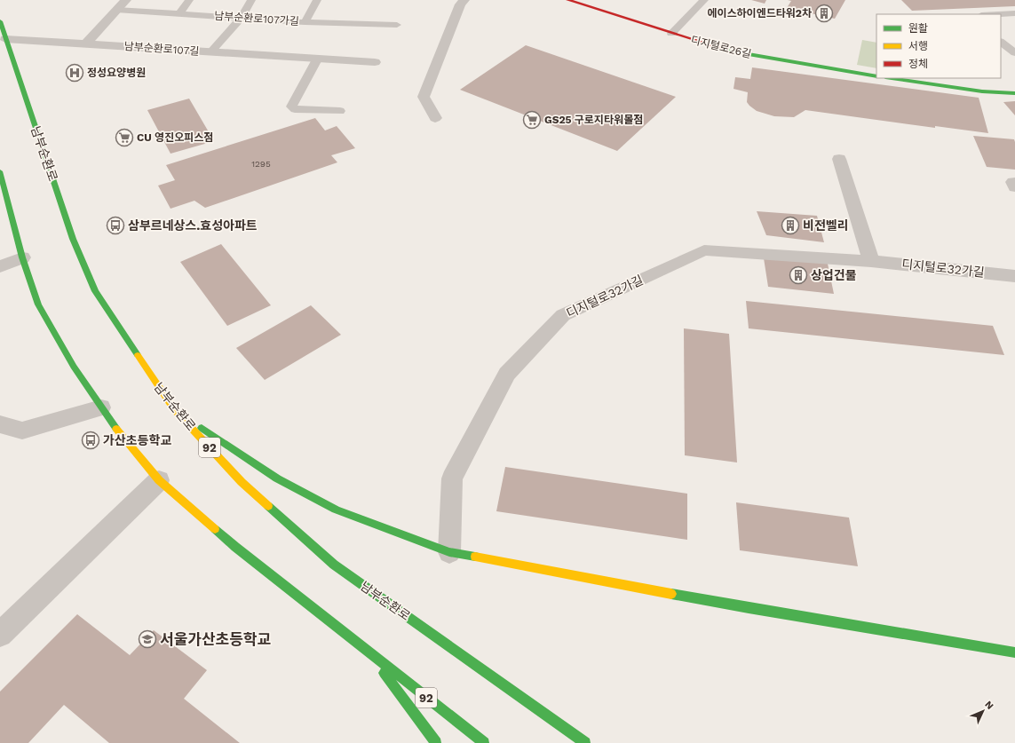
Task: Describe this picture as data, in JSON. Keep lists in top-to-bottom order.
{
  "streets": {
    "main road": ["디지털로26길", "남부순환로", "92"],
    "street": ["남부순환로107길", "디지털로32가길"],
    "lane": ["남부순환로107가길"]
  },
  "crossings": [
    ["남부순환로107길", "남부순환로"]
  ],
  "places": {
    "building": ["에이스하이엔드타워2차", "비전벨리", "상업건물"],
    "hospital": ["정성요양병원"],
    "supermarket": ["GS25 구로지타워몰점", "CU 영진오피스점"],
    "bus stop": ["삼부르네상스.효성아파트", "가산초등학교"],
    "school or university": ["서울가산초등학교"]
  },
  "house_numbers": ["1295"],
  "legend": ["원활", "서행", "정체"],
  "north": "top right"
}
